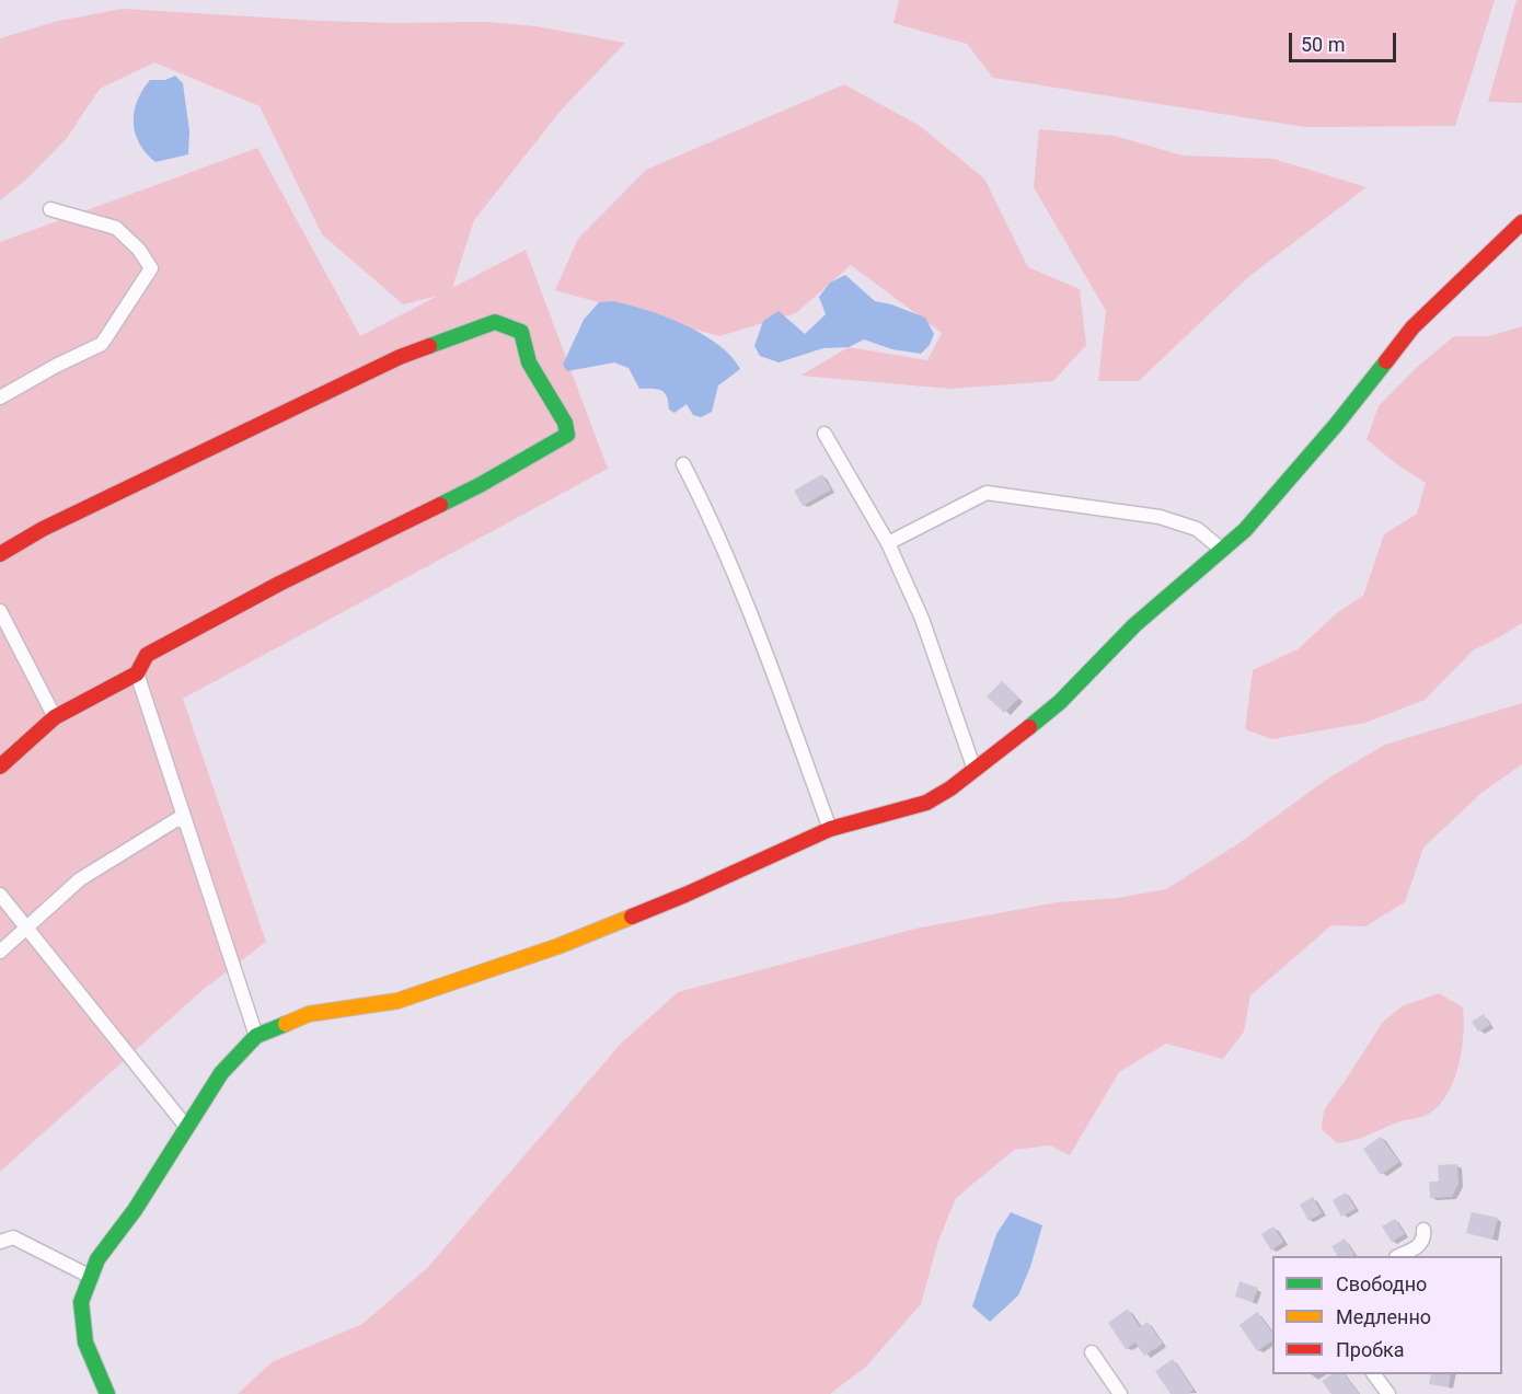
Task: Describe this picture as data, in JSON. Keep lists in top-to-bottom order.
{
  "legend": ["Свободно", "Медленно", "Пробка"],
  "scale_bar": "50 m"
}
